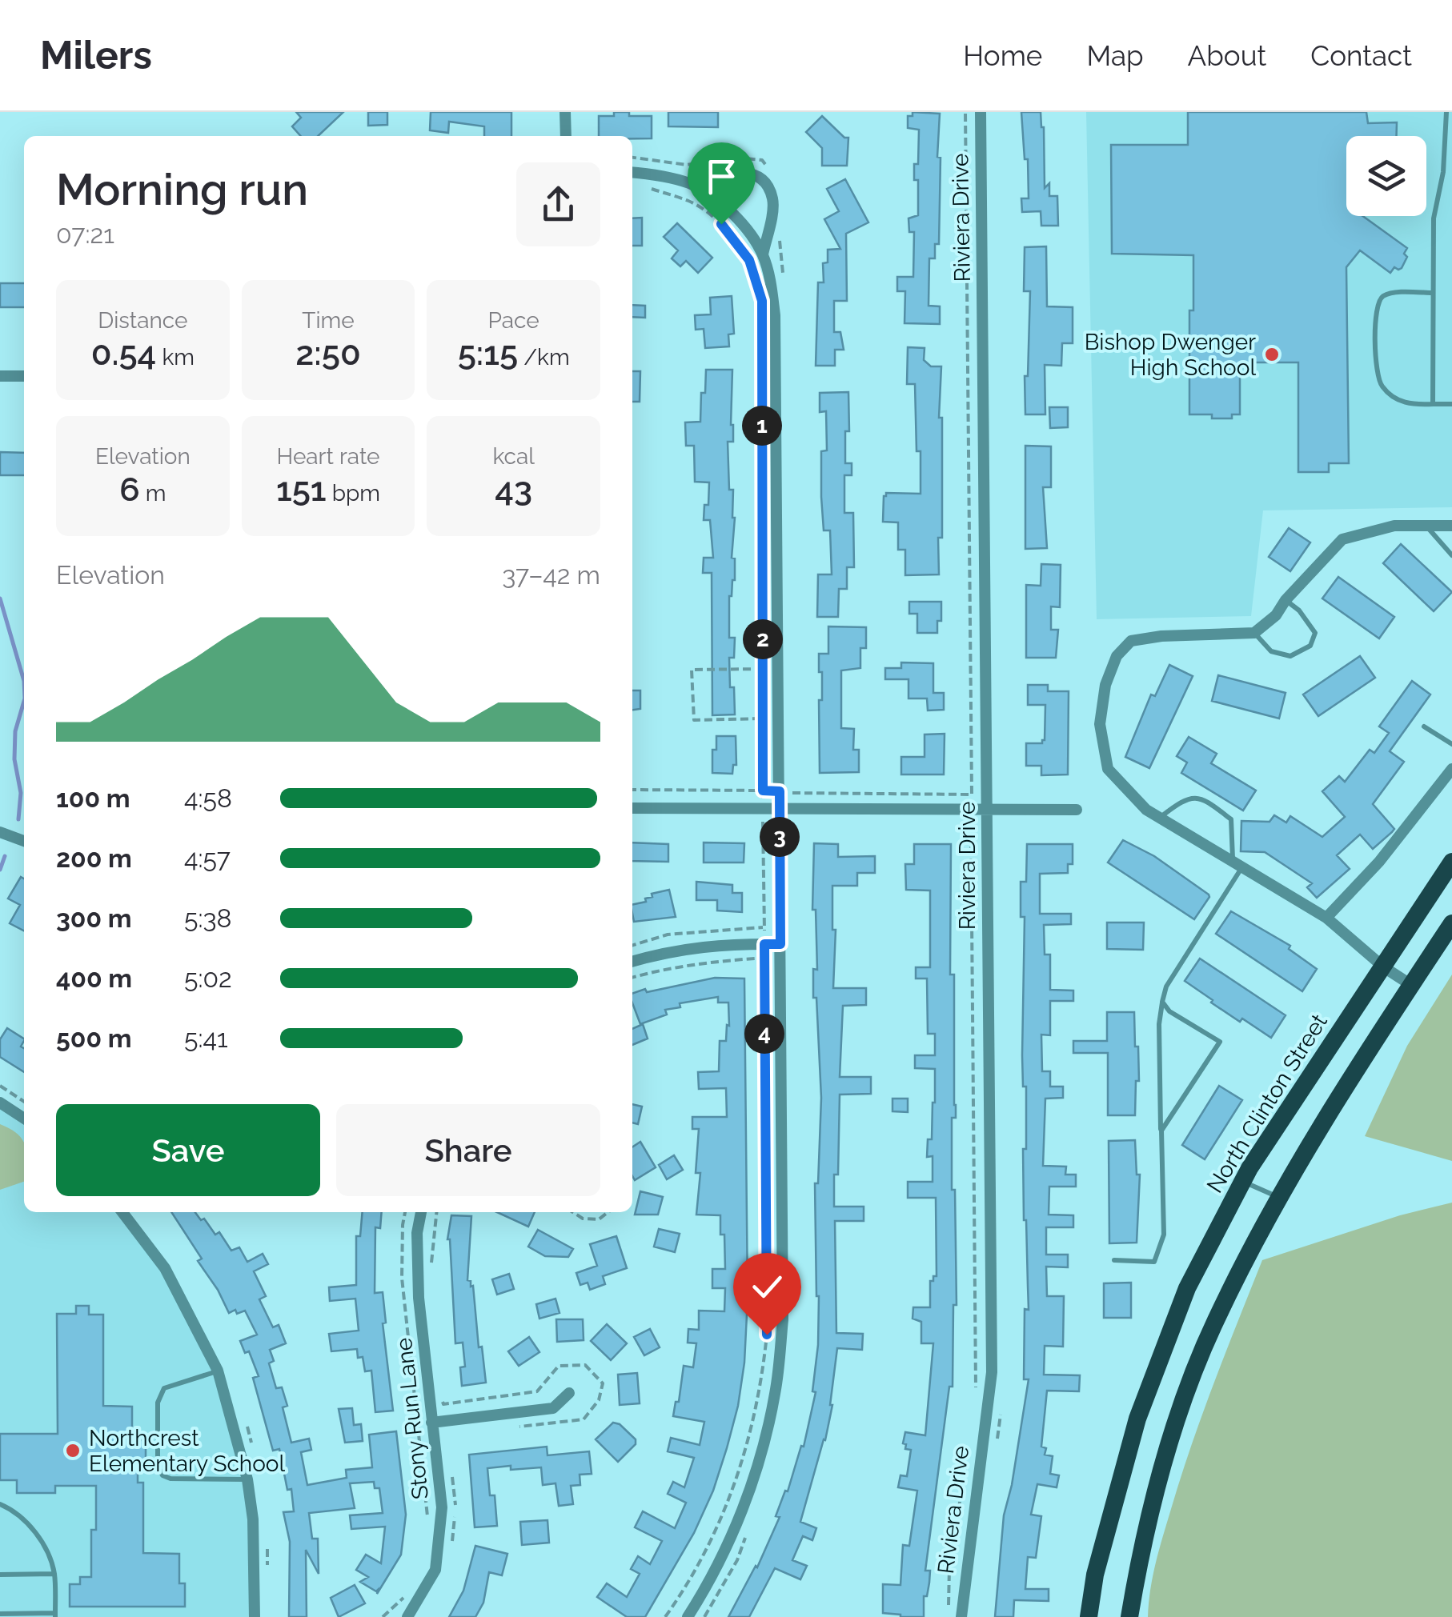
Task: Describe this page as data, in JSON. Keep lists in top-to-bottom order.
{
  "streets": {
    "main road": ["North Clinton Street"],
    "street": ["Riviera Drive", "Stony Run Lane"]
  },
  "places": ["Bishop Dwenger High School", "Northcrest Elementary School"],
  "page": {
    "header": "Milers",
    "nav": [
      "Home",
      "Map",
      "About",
      "Contact"
    ],
    "heading": ["Morning run", "07:21"],
    "stats": [
      ["Distance", "0.54 km"],
      ["Time", "2:50"],
      ["Pace", "5:15 /km"],
      ["Elevation", "6 m"],
      ["Heart rate", "151 bpm"],
      ["kcal", "43"]
    ],
    "pins": [
      "1",
      "2",
      "3",
      "4"
    ],
    "chart": ["Elevation", "37–42 m"],
    "list": [
      {
        "name": "100 m",
        "note": "4:58"
      },
      {
        "name": "200 m",
        "note": "4:57"
      },
      {
        "name": "300 m",
        "note": "5:38"
      },
      {
        "name": "400 m",
        "note": "5:02"
      },
      {
        "name": "500 m",
        "note": "5:41"
      }
    ],
    "buttons": ["Save", "Share"]
  }
}
